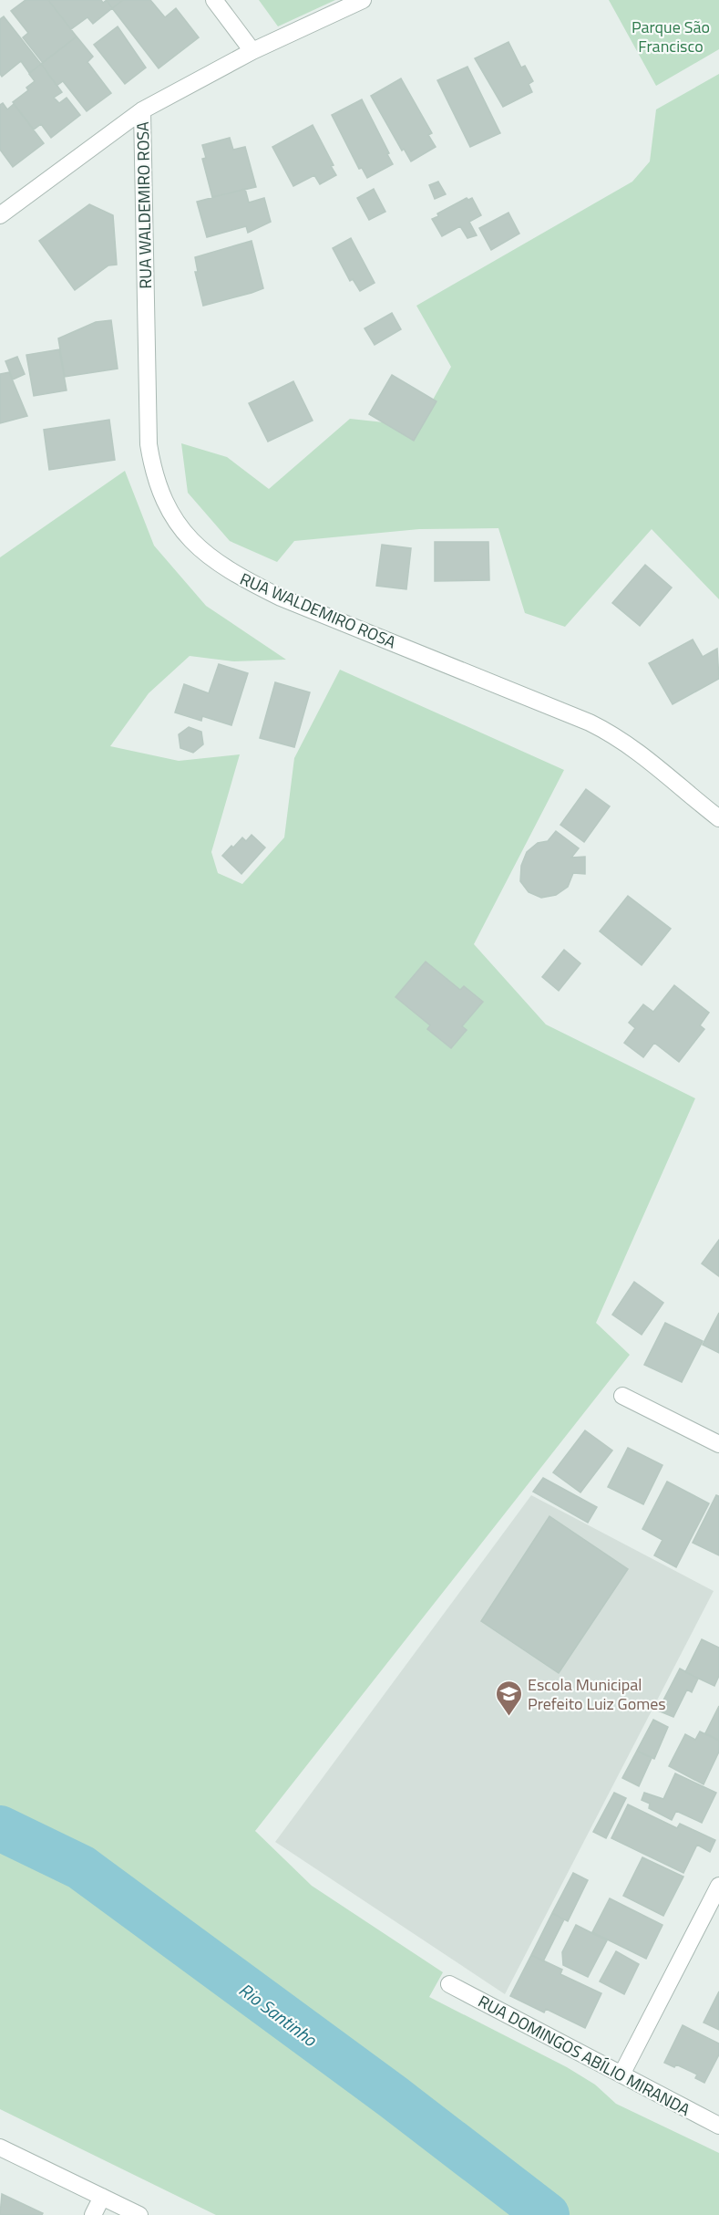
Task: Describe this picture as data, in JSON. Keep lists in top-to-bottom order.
{
  "streets": {
    "street": ["RUA WALDEMIRO ROSA", "RUA DOMINGOS ABÍLIO MIRANDA"]
  },
  "water": ["Rio Santinho"],
  "parks": ["Parque São Francisco"],
  "places": {
    "school or university": ["Escola Municipal Prefeito Luiz Gomes"]
  }
}
